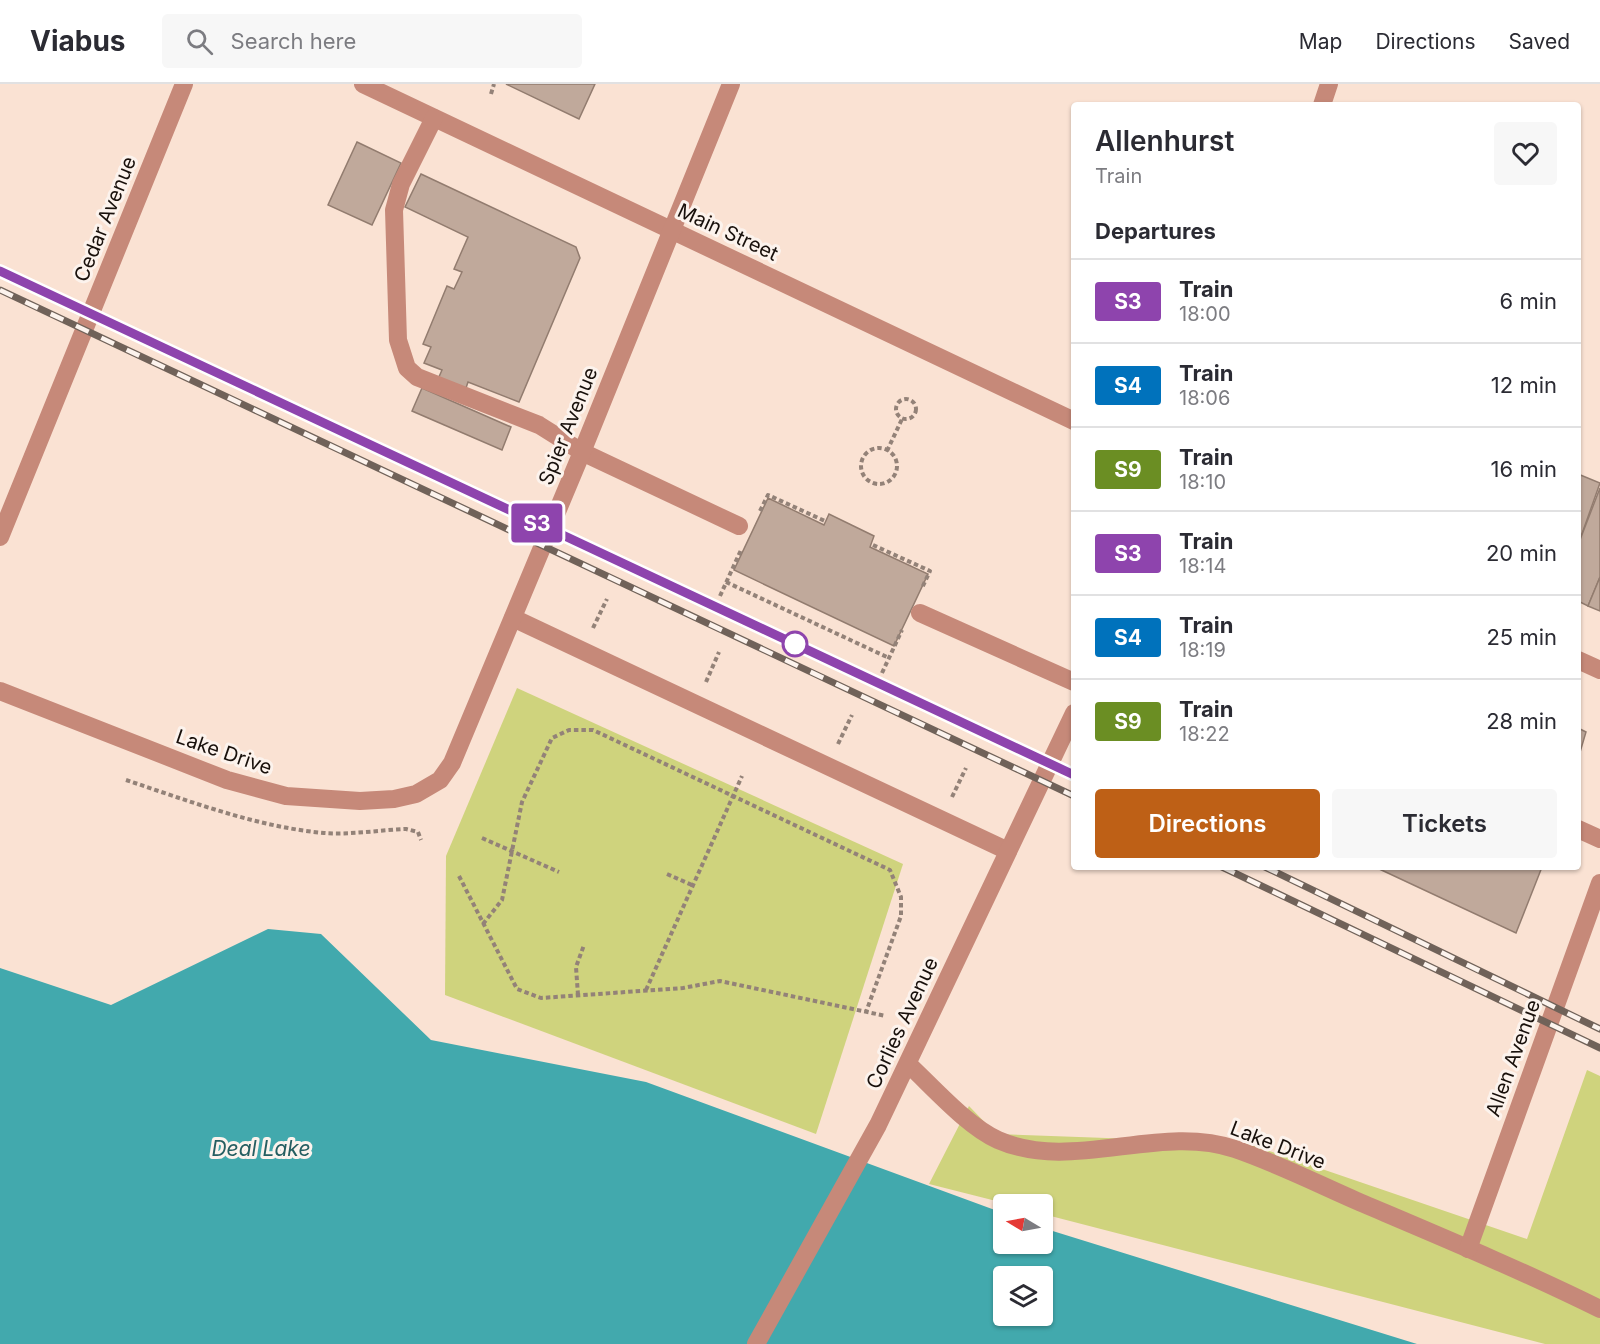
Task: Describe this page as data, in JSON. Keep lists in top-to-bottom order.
{
  "streets": {
    "street": [
      "Cedar Avenue",
      "Main Street",
      "Spier Avenue",
      "Lake Drive",
      "Corlies Avenue",
      "Allen Avenue"
    ]
  },
  "crossings": [
    ["Main Street", "Spier Avenue"],
    ["Spier Avenue", "Lake Drive"],
    ["Lake Drive", "Corlies Avenue"],
    ["Lake Drive", "Allen Avenue"]
  ],
  "water": ["Deal Lake"],
  "north": "left",
  "page": {
    "header": "Viabus",
    "search": "Search here",
    "nav": ["Map", "Directions", "Saved"],
    "on_map": "S3",
    "heading": [
      ["Allenhurst", "Train"],
      "Departures"
    ],
    "list": [
      {
        "mark": "S3",
        "name": "Train",
        "note": "18:00",
        "value": "6 min"
      },
      {
        "mark": "S4",
        "name": "Train",
        "note": "18:06",
        "value": "12 min"
      },
      {
        "mark": "S9",
        "name": "Train",
        "note": "18:10",
        "value": "16 min"
      },
      {
        "mark": "S3",
        "name": "Train",
        "note": "18:14",
        "value": "20 min"
      },
      {
        "mark": "S4",
        "name": "Train",
        "note": "18:19",
        "value": "25 min"
      },
      {
        "mark": "S9",
        "name": "Train",
        "note": "18:22",
        "value": "28 min"
      }
    ],
    "buttons": ["Directions", "Tickets"]
  }
}
